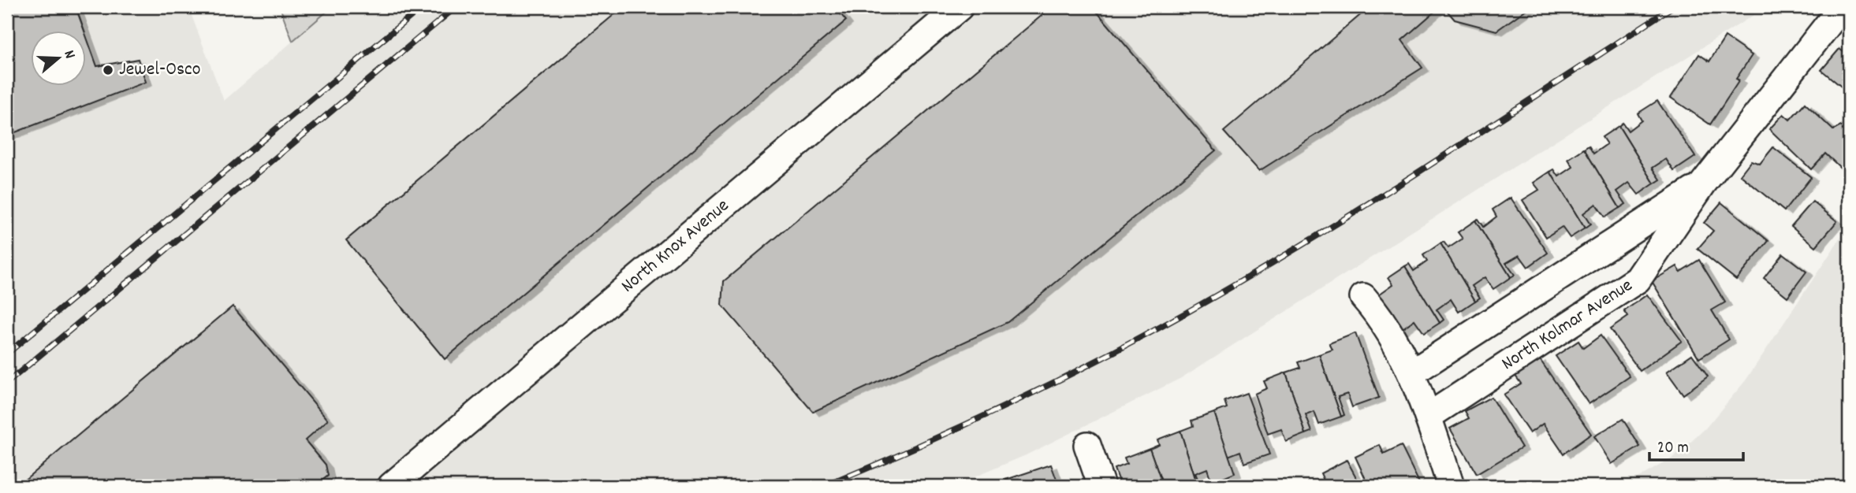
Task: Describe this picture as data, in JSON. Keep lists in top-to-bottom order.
{
  "streets": {
    "street": ["North Knox Avenue", "North Kolmar Avenue"]
  },
  "places": ["Jewel-Osco"],
  "scale_bar": "20 m",
  "north": "right"
}
